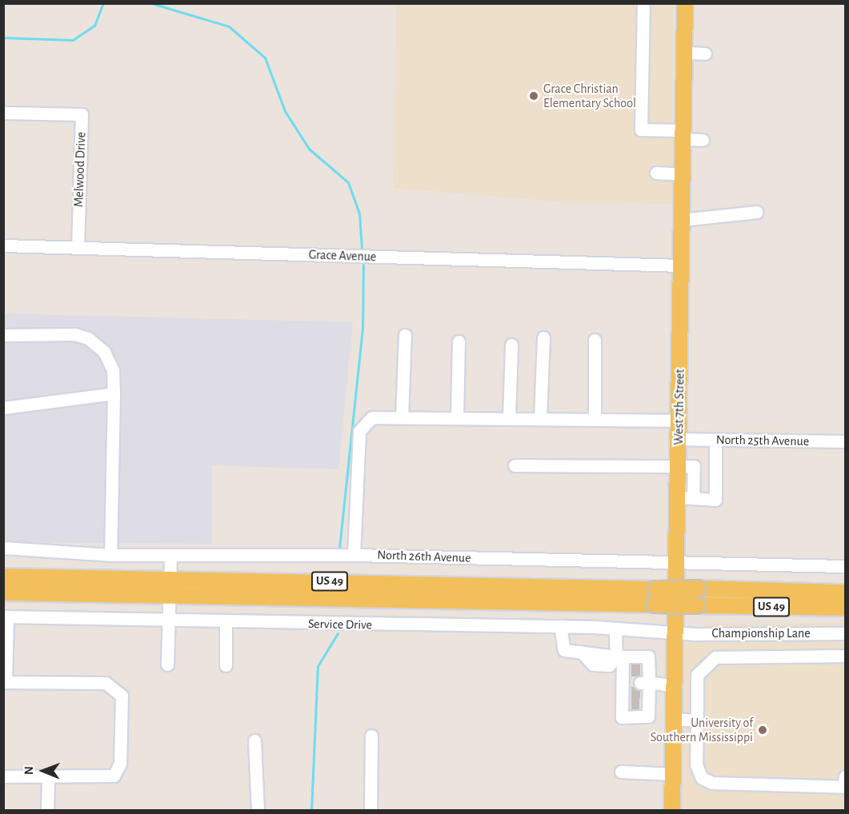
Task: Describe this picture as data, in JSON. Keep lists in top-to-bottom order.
{
  "streets": {
    "main road": ["West 7th Street", "US 49"],
    "street": [
      "Melwood Drive",
      "Grace Avenue",
      "North 25th Avenue",
      "North 26th Avenue",
      "Service Drive",
      "Championship Lane"
    ]
  },
  "crossings": [
    ["Melwood Drive", "Grace Avenue"],
    ["Grace Avenue", "West 7th Street"],
    ["West 7th Street", "North 25th Avenue"],
    ["West 7th Street", "North 26th Avenue"],
    ["West 7th Street", "Service Drive"],
    ["West 7th Street", "Championship Lane"],
    ["Service Drive", "Championship Lane"]
  ],
  "places": ["Grace Christian Elementary School", "University of Southern Mississippi"],
  "north": "left"
}
